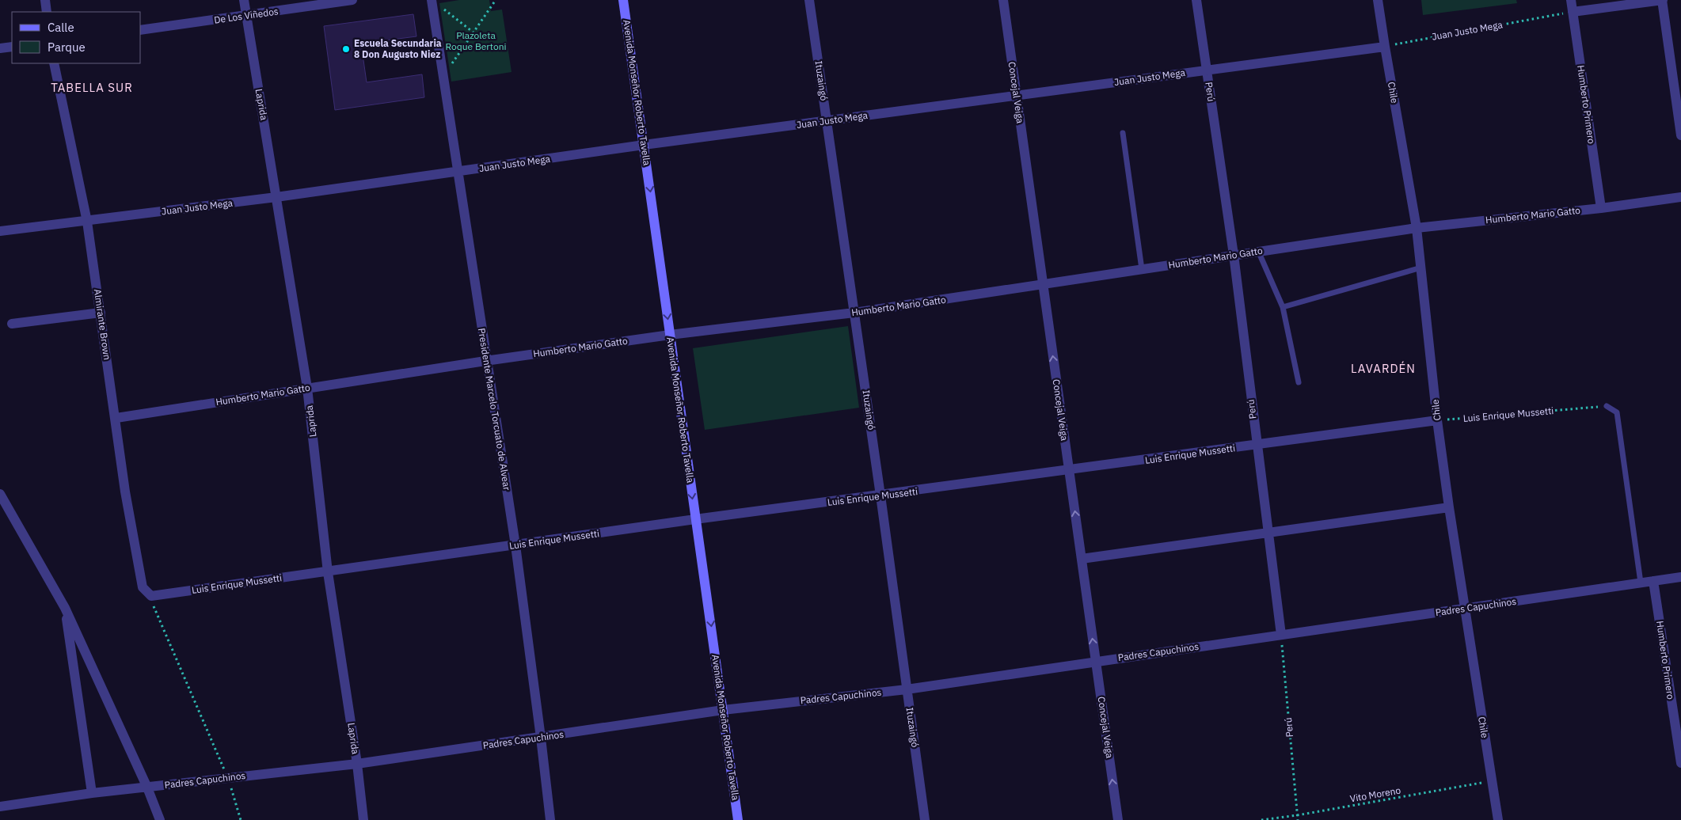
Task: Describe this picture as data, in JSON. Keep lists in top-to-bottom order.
{
  "streets": {
    "main road": ["Avenida Monseñor Roberto Tavella"],
    "street": [
      "De Los Viñedos",
      "Juan Justo Mega",
      "Ituzaingó",
      "Perú",
      "Concejal Veiga",
      "Chile",
      "Laprida",
      "Humberto Primero",
      "Humberto Mario Gatto",
      "Almirante Brown",
      "Presidente Marcelo Torcuato de Alvear",
      "Luis Enrique Mussetti",
      "Padres Capuchinos"
    ],
    "path": ["Vito Moreno"]
  },
  "crossings": [
    ["De Los Viñedos", "Laprida"],
    ["Juan Justo Mega", "Ituzaingó"],
    ["Juan Justo Mega", "Perú"],
    ["Juan Justo Mega", "Avenida Monseñor Roberto Tavella"],
    ["Juan Justo Mega", "Concejal Veiga"],
    ["Juan Justo Mega", "Chile"],
    ["Juan Justo Mega", "Laprida"],
    ["Juan Justo Mega", "Humberto Primero"],
    ["Juan Justo Mega", "Almirante Brown"],
    ["Juan Justo Mega", "Presidente Marcelo Torcuato de Alvear"],
    ["Ituzaingó", "Humberto Mario Gatto"],
    ["Ituzaingó", "Luis Enrique Mussetti"],
    ["Ituzaingó", "Padres Capuchinos"],
    ["Perú", "Humberto Mario Gatto"],
    ["Perú", "Luis Enrique Mussetti"],
    ["Perú", "Padres Capuchinos"],
    ["Perú", "Vito Moreno"],
    ["Avenida Monseñor Roberto Tavella", "Humberto Mario Gatto"],
    ["Avenida Monseñor Roberto Tavella", "Luis Enrique Mussetti"],
    ["Avenida Monseñor Roberto Tavella", "Padres Capuchinos"],
    ["Concejal Veiga", "Humberto Mario Gatto"],
    ["Concejal Veiga", "Luis Enrique Mussetti"],
    ["Concejal Veiga", "Padres Capuchinos"],
    ["Chile", "Humberto Mario Gatto"],
    ["Chile", "Luis Enrique Mussetti"],
    ["Chile", "Padres Capuchinos"],
    ["Chile", "Vito Moreno"],
    ["Laprida", "Humberto Mario Gatto"],
    ["Laprida", "Luis Enrique Mussetti"],
    ["Laprida", "Padres Capuchinos"],
    ["Humberto Primero", "Humberto Mario Gatto"],
    ["Humberto Primero", "Padres Capuchinos"],
    ["Humberto Mario Gatto", "Almirante Brown"],
    ["Humberto Mario Gatto", "Presidente Marcelo Torcuato de Alvear"],
    ["Almirante Brown", "Luis Enrique Mussetti"],
    ["Presidente Marcelo Torcuato de Alvear", "Luis Enrique Mussetti"],
    ["Presidente Marcelo Torcuato de Alvear", "Padres Capuchinos"]
  ],
  "one_way": ["Avenida Monseñor Roberto Tavella", "Concejal Veiga"],
  "districts": ["TABELLA SUR", "LAVARDÉN"],
  "parks": ["Plazoleta Roque Bertoni"],
  "places": ["Escuela Secundaria 8 Don Augusto Niez"],
  "legend": ["Calle", "Parque"]
}
